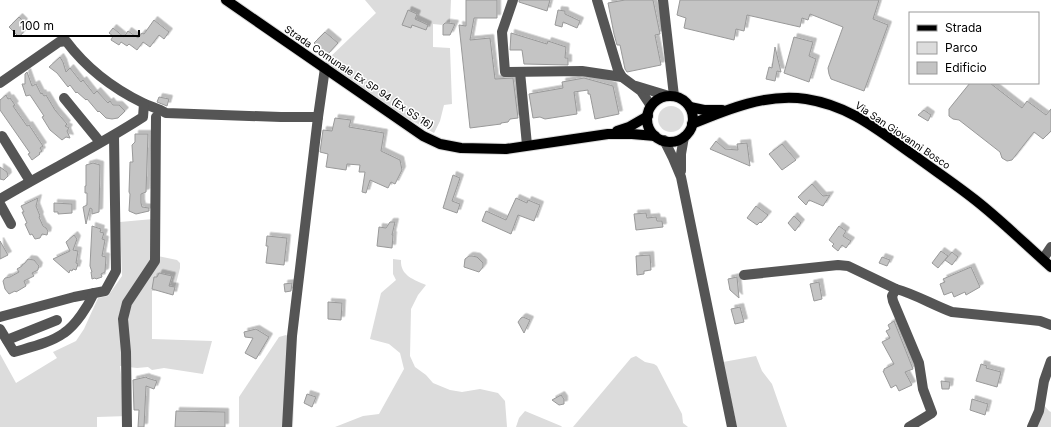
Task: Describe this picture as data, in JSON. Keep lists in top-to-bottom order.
{
  "streets": {
    "main road": ["Strada Comunale Ex SP 94 (Ex SS 16)", "Via San Giovanni Bosco"]
  },
  "crossings": [
    ["Strada Comunale Ex SP 94 (Ex SS 16)", "Via San Giovanni Bosco"]
  ],
  "legend": ["Strada", "Parco", "Edificio"],
  "scale_bar": "100 m"
}
